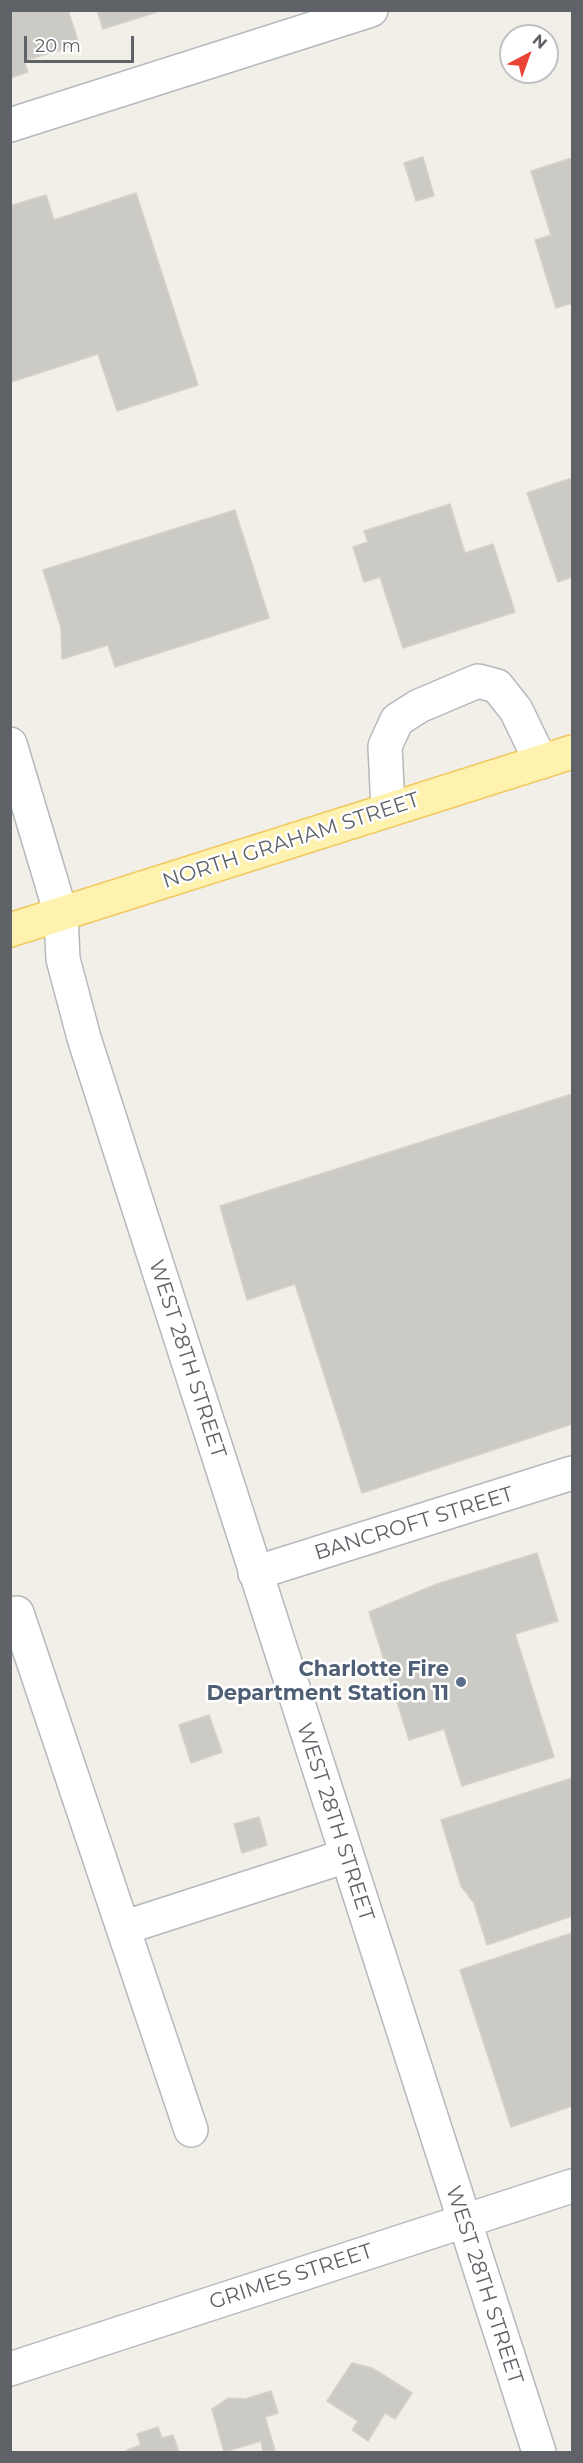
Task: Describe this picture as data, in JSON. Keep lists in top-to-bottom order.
{
  "streets": {
    "main road": ["NORTH GRAHAM STREET"],
    "street": ["WEST 28TH STREET", "BANCROFT STREET", "GRIMES STREET"]
  },
  "crossings": [
    ["NORTH GRAHAM STREET", "WEST 28TH STREET"],
    ["WEST 28TH STREET", "BANCROFT STREET"],
    ["WEST 28TH STREET", "GRIMES STREET"]
  ],
  "places": ["Charlotte Fire Department Station 11"],
  "scale_bar": "20 m",
  "north": "top right"
}
